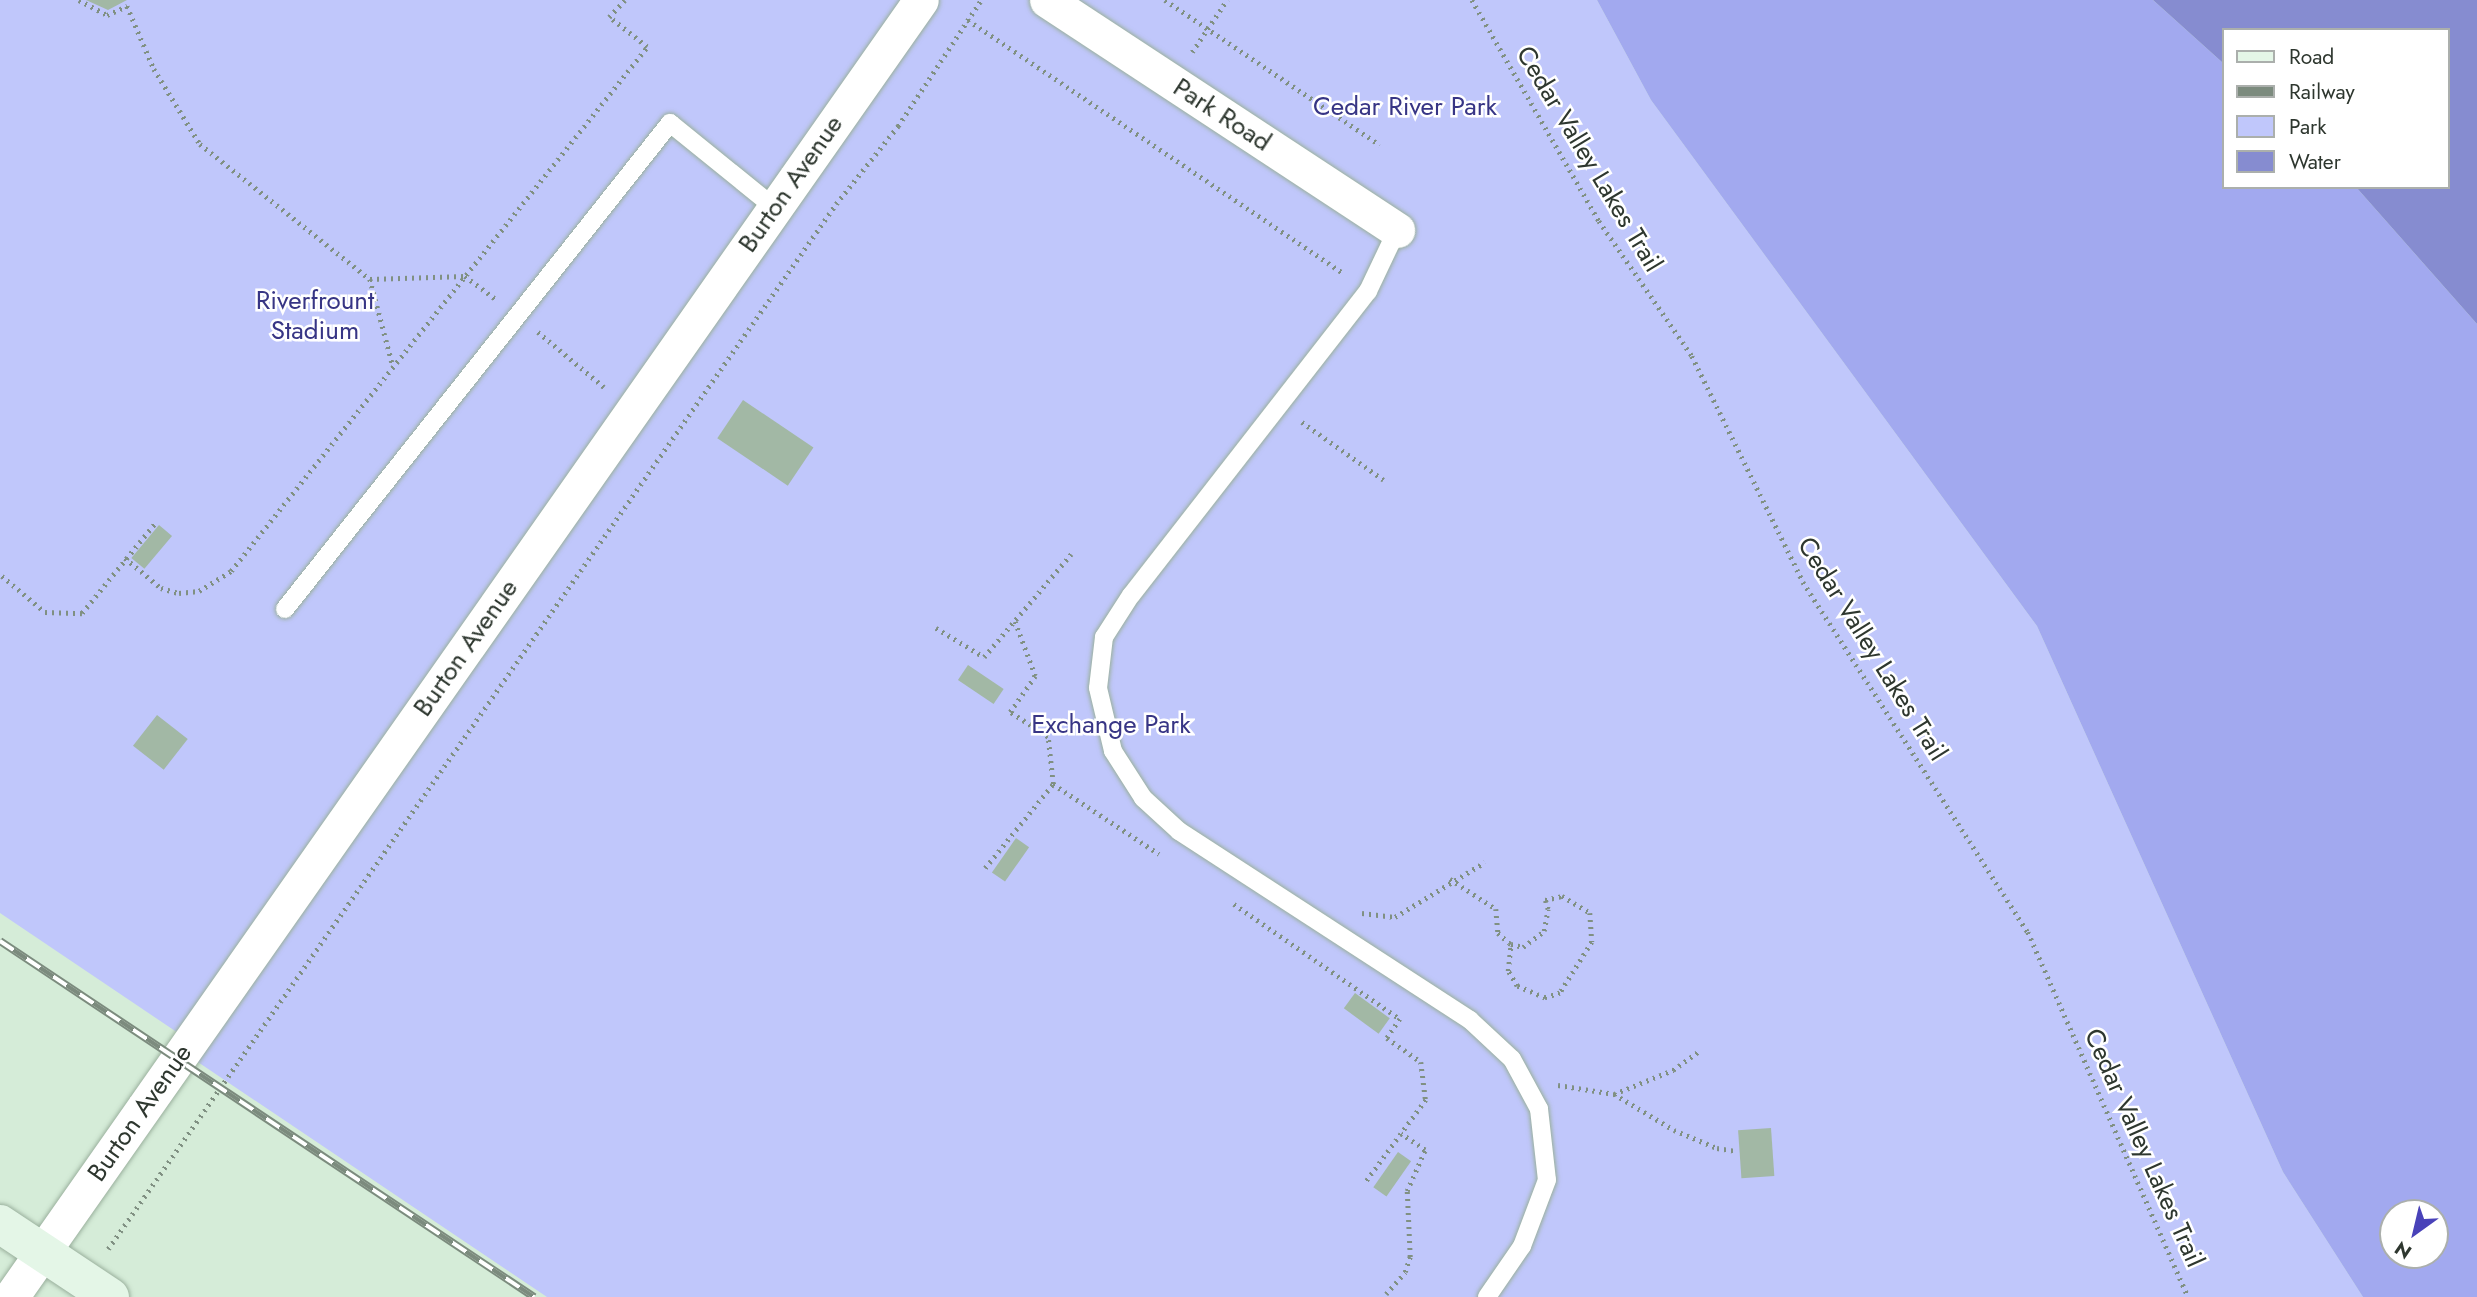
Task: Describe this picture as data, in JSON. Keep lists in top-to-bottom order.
{
  "streets": {
    "street": ["Park Road", "Burton Avenue"],
    "path": ["Cedar Valley Lakes Trail"]
  },
  "parks": ["Cedar River Park", "Riverfrount Stadium", "Exchange Park"],
  "legend": [
    "Road",
    "Railway",
    "Park",
    "Water"
  ],
  "north": "bottom left"
}
